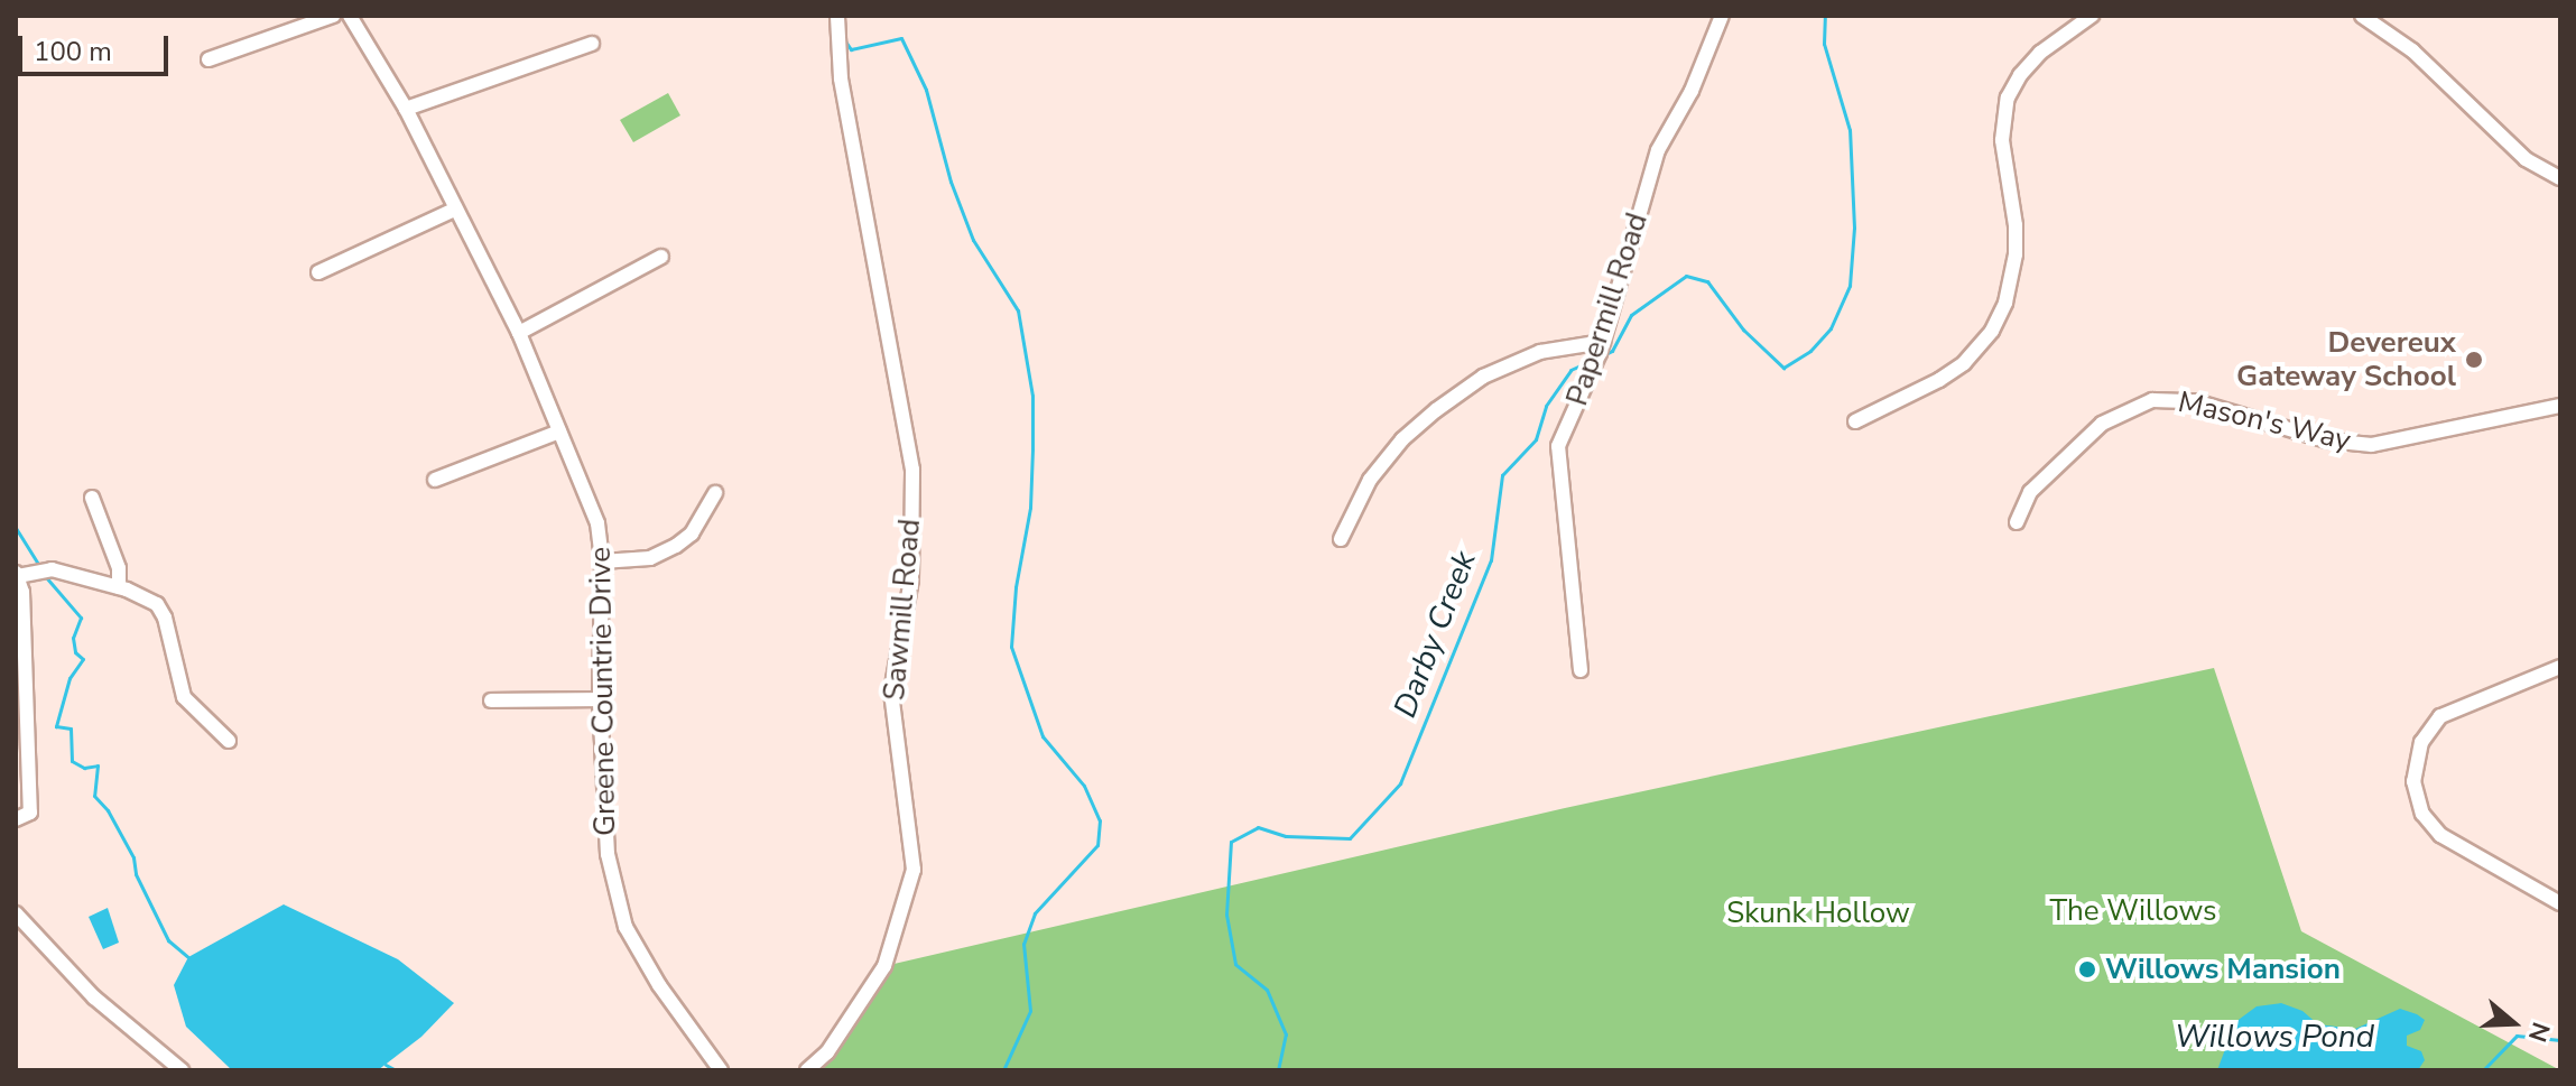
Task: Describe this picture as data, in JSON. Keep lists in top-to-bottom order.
{
  "streets": {
    "street": [
      "Papermill Road",
      "Mason's Way",
      "Sawmill Road",
      "Greene Countrie Drive"
    ]
  },
  "water": ["Darby Creek", "Willows Pond"],
  "parks": ["The Willows", "Skunk Hollow"],
  "places": ["Devereux Gateway School", "Willows Mansion"],
  "scale_bar": "100 m",
  "north": "right"
}
